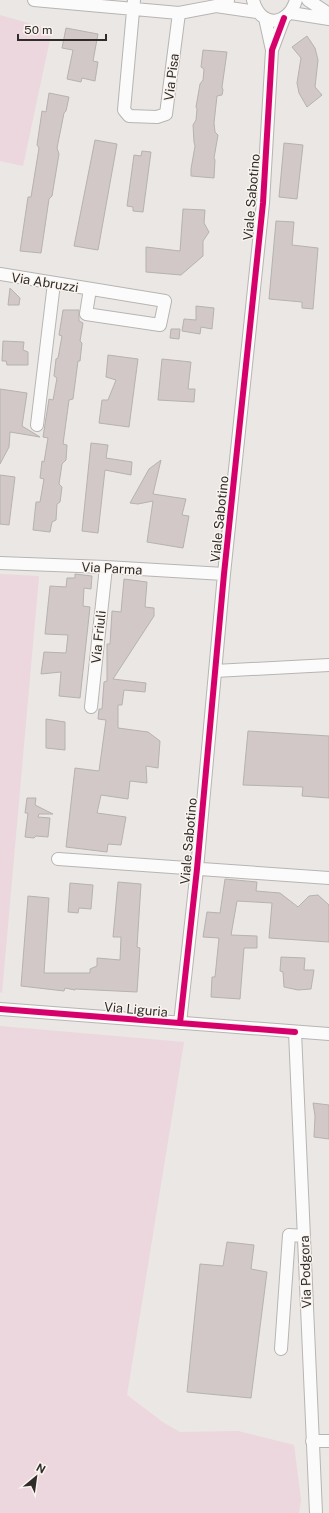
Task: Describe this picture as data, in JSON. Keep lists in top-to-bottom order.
{
  "streets": {
    "street": [
      "Via Pisa",
      "Viale Sabotino",
      "Via Abruzzi",
      "Via Parma",
      "Via Friuli",
      "Via Liguria",
      "Via Podgora"
    ]
  },
  "crossings": [
    ["Viale Sabotino", "Via Parma"],
    ["Viale Sabotino", "Via Liguria"],
    ["Via Parma", "Via Friuli"],
    ["Via Liguria", "Via Podgora"]
  ],
  "scale_bar": "50 m",
  "north": "top right"
}
